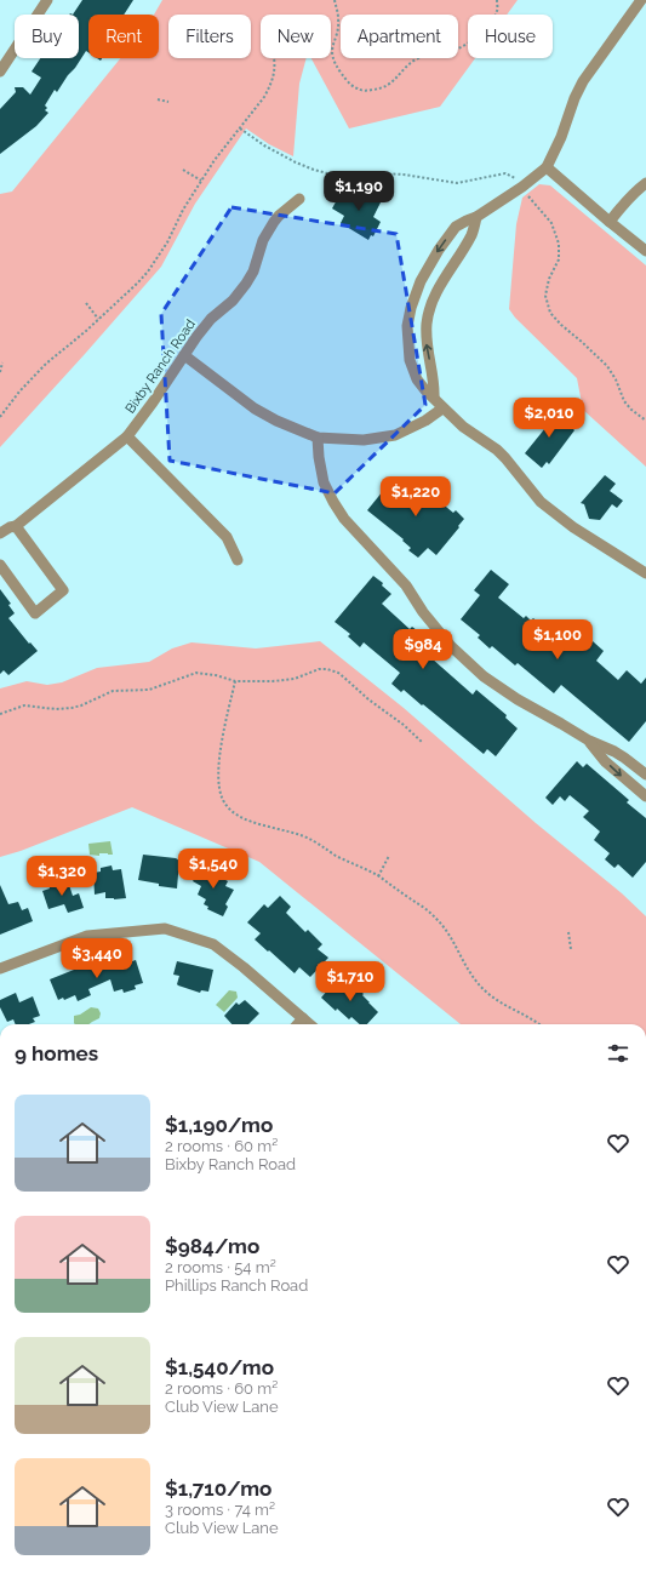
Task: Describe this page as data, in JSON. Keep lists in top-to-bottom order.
{
  "streets": {
    "street": ["Bixby Ranch Road"]
  },
  "page": {
    "chip": [
      "Buy",
      "Rent",
      "Filters",
      "New",
      "Apartment",
      "House"
    ],
    "price": [
      "$1,190",
      "$2,010",
      "$1,220",
      "$1,100",
      "$984",
      "$1,540",
      "$1,320",
      "$3,440",
      "$1,710"
    ],
    "heading": "9 homes",
    "list": [
      {
        "name": "$1,190/mo",
        "note": "2 rooms · 60 m² · Bixby Ranch Road"
      },
      {
        "name": "$984/mo",
        "note": "2 rooms · 54 m² · Phillips Ranch Road"
      },
      {
        "name": "$1,540/mo",
        "note": "2 rooms · 60 m² · Club View Lane"
      },
      {
        "name": "$1,710/mo",
        "note": "3 rooms · 74 m² · Club View Lane"
      }
    ]
  }
}
